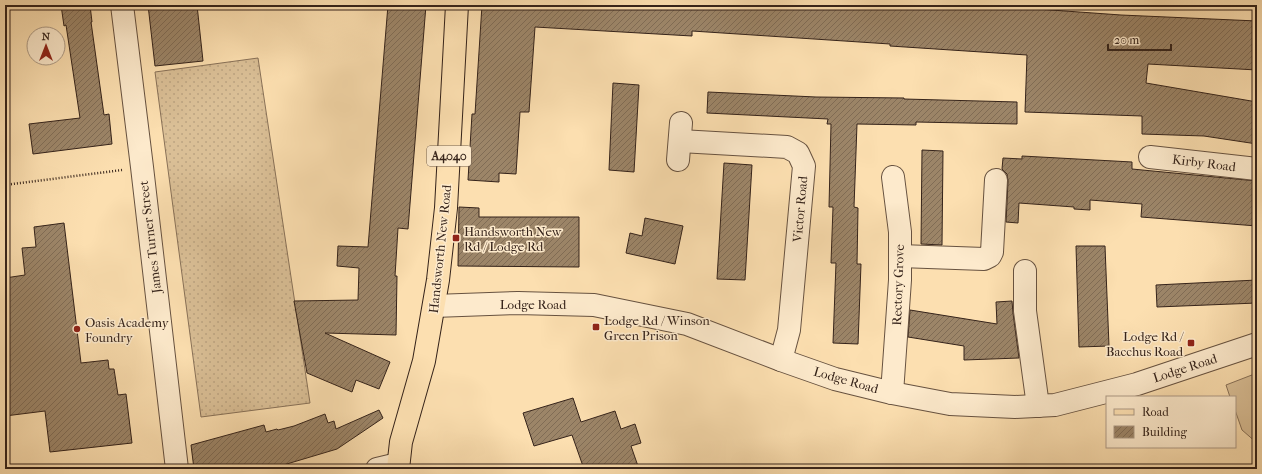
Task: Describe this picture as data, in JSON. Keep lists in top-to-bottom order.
{
  "streets": {
    "main road": ["A4040", "Handsworth New Road"],
    "street": [
      "Kirby Road",
      "Victor Road",
      "James Turner Street",
      "Rectory Grove",
      "Lodge Road"
    ]
  },
  "crossings": [
    ["Victor Road", "Lodge Road"],
    ["Handsworth New Road", "Lodge Road"],
    ["Rectory Grove", "Lodge Road"]
  ],
  "places": {
    "transit": ["Handsworth New Rd / Lodge Rd", "Lodge Rd / Winson Green Prison", "Lodge Rd / Bacchus Road"],
    "other": ["Oasis Academy Foundry"]
  },
  "legend": ["Road", "Building"],
  "scale_bar": "20 m",
  "north": "top"
}
